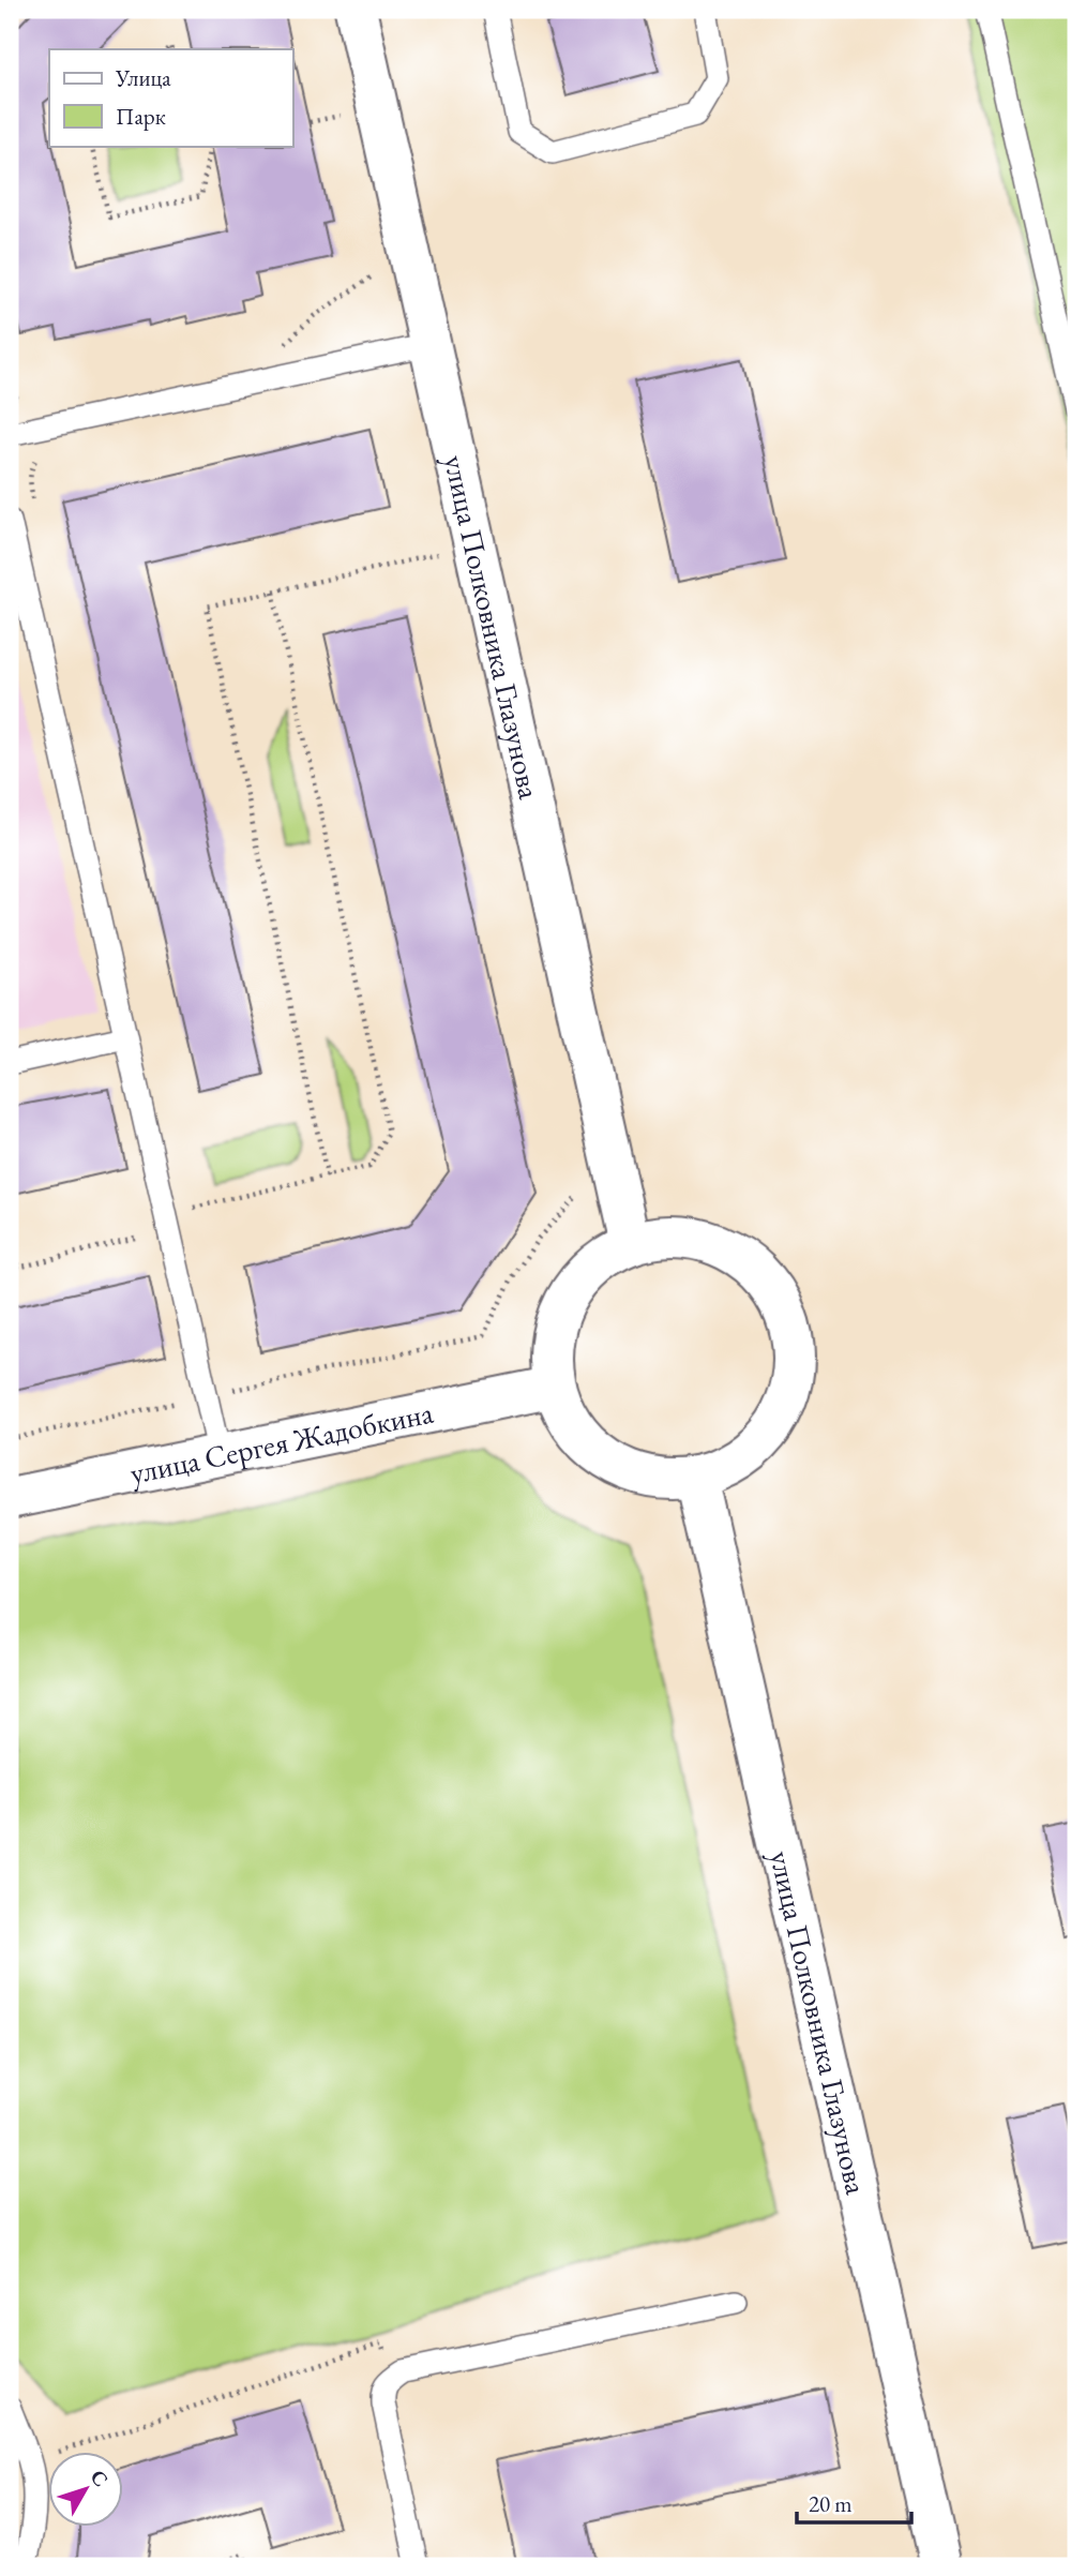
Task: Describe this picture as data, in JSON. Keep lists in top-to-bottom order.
{
  "streets": {
    "street": ["улица Полковника Глазунова", "улица Сергея Жадобкина"]
  },
  "crossings": [
    ["улица Полковника Глазунова", "улица Сергея Жадобкина"]
  ],
  "legend": ["Улица", "Парк"],
  "scale_bar": "20 m",
  "north": "top right"
}
